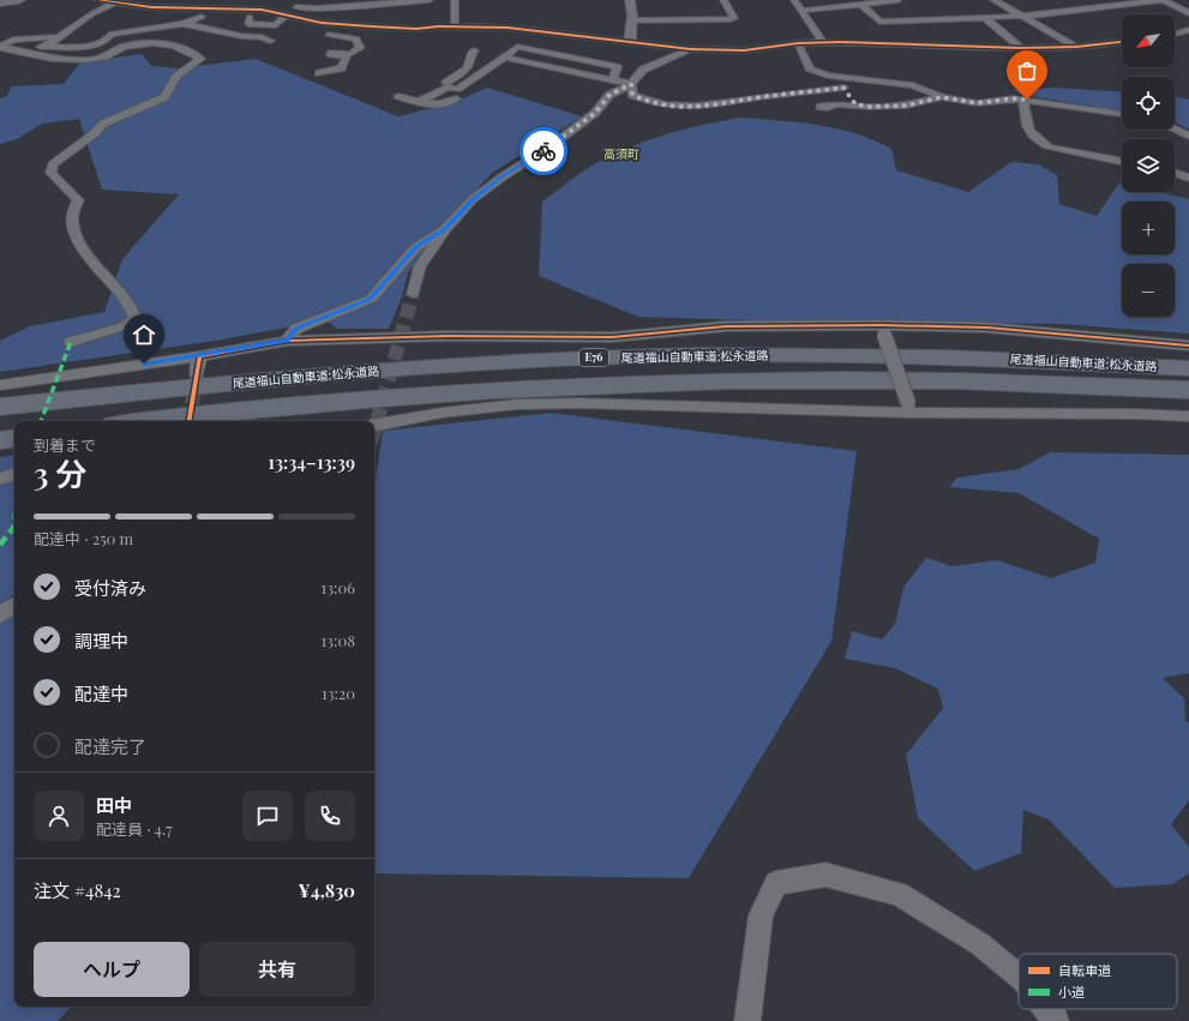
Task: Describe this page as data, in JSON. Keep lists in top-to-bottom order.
{
  "streets": {
    "highway": ["尾道福山自動車道;松永道路", "E76"]
  },
  "districts": ["高須町"],
  "legend": ["自転車道", "小道"],
  "north": "bottom left",
  "page": {
    "map_buttons": ["+", "−"],
    "heading": ["3 分", "到着まで", "13:34–13:39"],
    "panel": [
      "田中",
      "配達員 · 4.7",
      "注文 #4842",
      "¥4,830"
    ],
    "bar": "配達中 · 250 m",
    "list": [
      ["受付済み", "13:06"],
      ["調理中", "13:08"],
      ["配達中", "13:20"],
      "配達完了"
    ],
    "buttons": ["ヘルプ", "共有"]
  }
}
